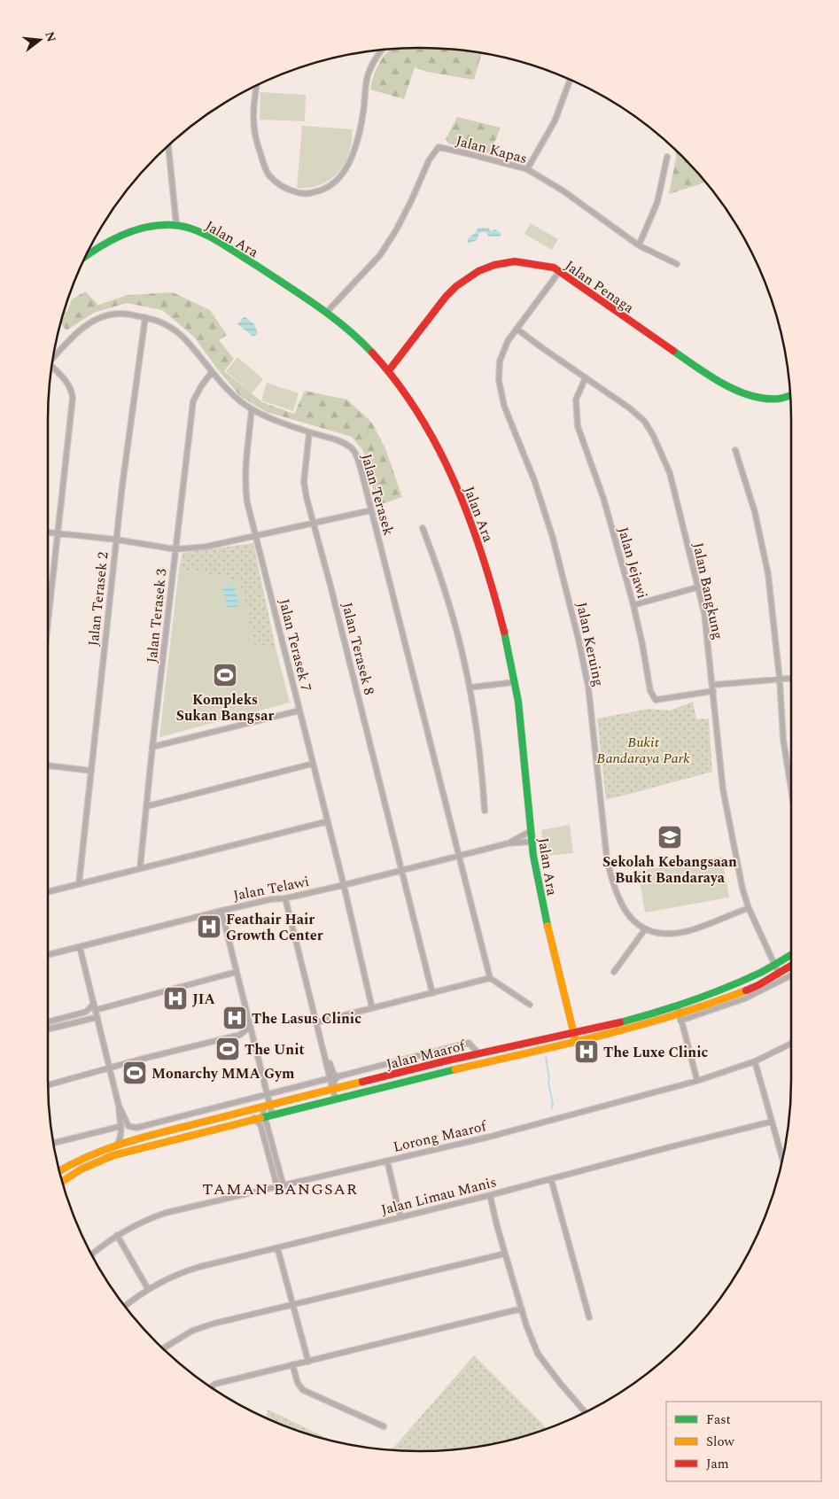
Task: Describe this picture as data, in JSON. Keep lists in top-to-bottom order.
{
  "streets": {
    "street": [
      "Jalan Kapas",
      "Jalan Ara",
      "Jalan Penaga",
      "Jalan Terasek",
      "Jalan Jejawi",
      "Jalan Bangkung",
      "Jalan Terasek 2",
      "Jalan Terasek 3",
      "Jalan Keruing",
      "Jalan Terasek 7",
      "Jalan Terasek 8",
      "Jalan Telawi",
      "Jalan Maarof",
      "Lorong Maarof",
      "Jalan Limau Manis"
    ]
  },
  "crossings": [
    ["Jalan Kapas", "Jalan Ara"],
    ["Jalan Ara", "Jalan Penaga"],
    ["Jalan Ara", "Jalan Telawi"],
    ["Jalan Ara", "Jalan Maarof"],
    ["Jalan Penaga", "Jalan Keruing"],
    ["Jalan Terasek", "Jalan Terasek 2"],
    ["Jalan Terasek", "Jalan Terasek 3"],
    ["Jalan Terasek", "Jalan Terasek 7"],
    ["Jalan Terasek", "Jalan Terasek 8"],
    ["Jalan Terasek", "Jalan Telawi"],
    ["Jalan Jejawi", "Jalan Bangkung"],
    ["Jalan Bangkung", "Jalan Keruing"],
    ["Jalan Bangkung", "Jalan Maarof"],
    ["Jalan Terasek 7", "Jalan Telawi"],
    ["Jalan Terasek 8", "Jalan Telawi"]
  ],
  "districts": ["TAMAN BANGSAR"],
  "parks": ["Bukit Bandaraya Park"],
  "places": {
    "sports": ["Kompleks Sukan Bangsar", "The Unit", "Monarchy MMA Gym"],
    "school or university": ["Sekolah Kebangsaan Bukit Bandaraya"],
    "hospital": [
      "Feathair Hair Growth Center",
      "JIA",
      "The Lasus Clinic",
      "The Luxe Clinic"
    ]
  },
  "legend": ["Fast", "Slow", "Jam"],
  "north": "right"
}
